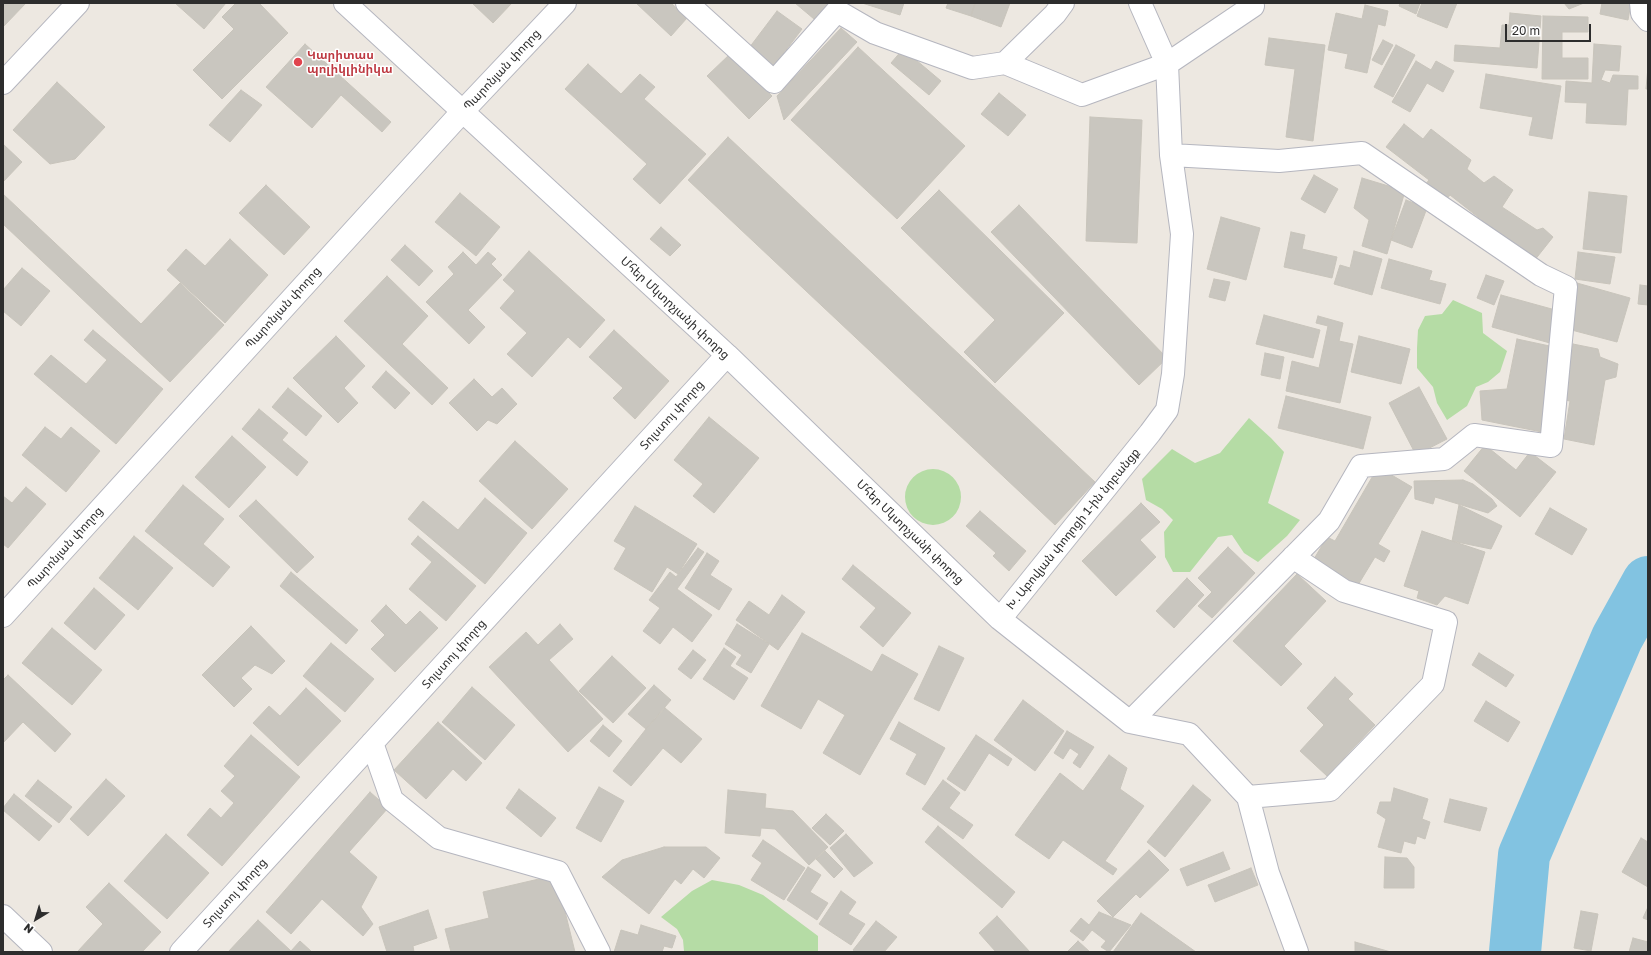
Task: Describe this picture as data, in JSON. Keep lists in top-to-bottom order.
{
  "streets": {
    "street": [
      "Պարոնյան փողոց",
      "Մհեր Մկտրչյանի փողոց",
      "Տոլստոյ փողոց",
      "Խ․Աբովյան փողոցի 1-ին նրբանցք"
    ]
  },
  "crossings": [
    ["Պարոնյան փողոց", "Մհեր Մկտրչյանի փողոց"],
    ["Մհեր Մկտրչյանի փողոց", "Տոլստոյ փողոց"],
    ["Մհեր Մկտրչյանի փողոց", "Խ․Աբովյան փողոցի 1-ին նրբանցք"]
  ],
  "places": ["Կարիտաս պոլիկլինիկա"],
  "scale_bar": "20 m",
  "north": "bottom left"
}
